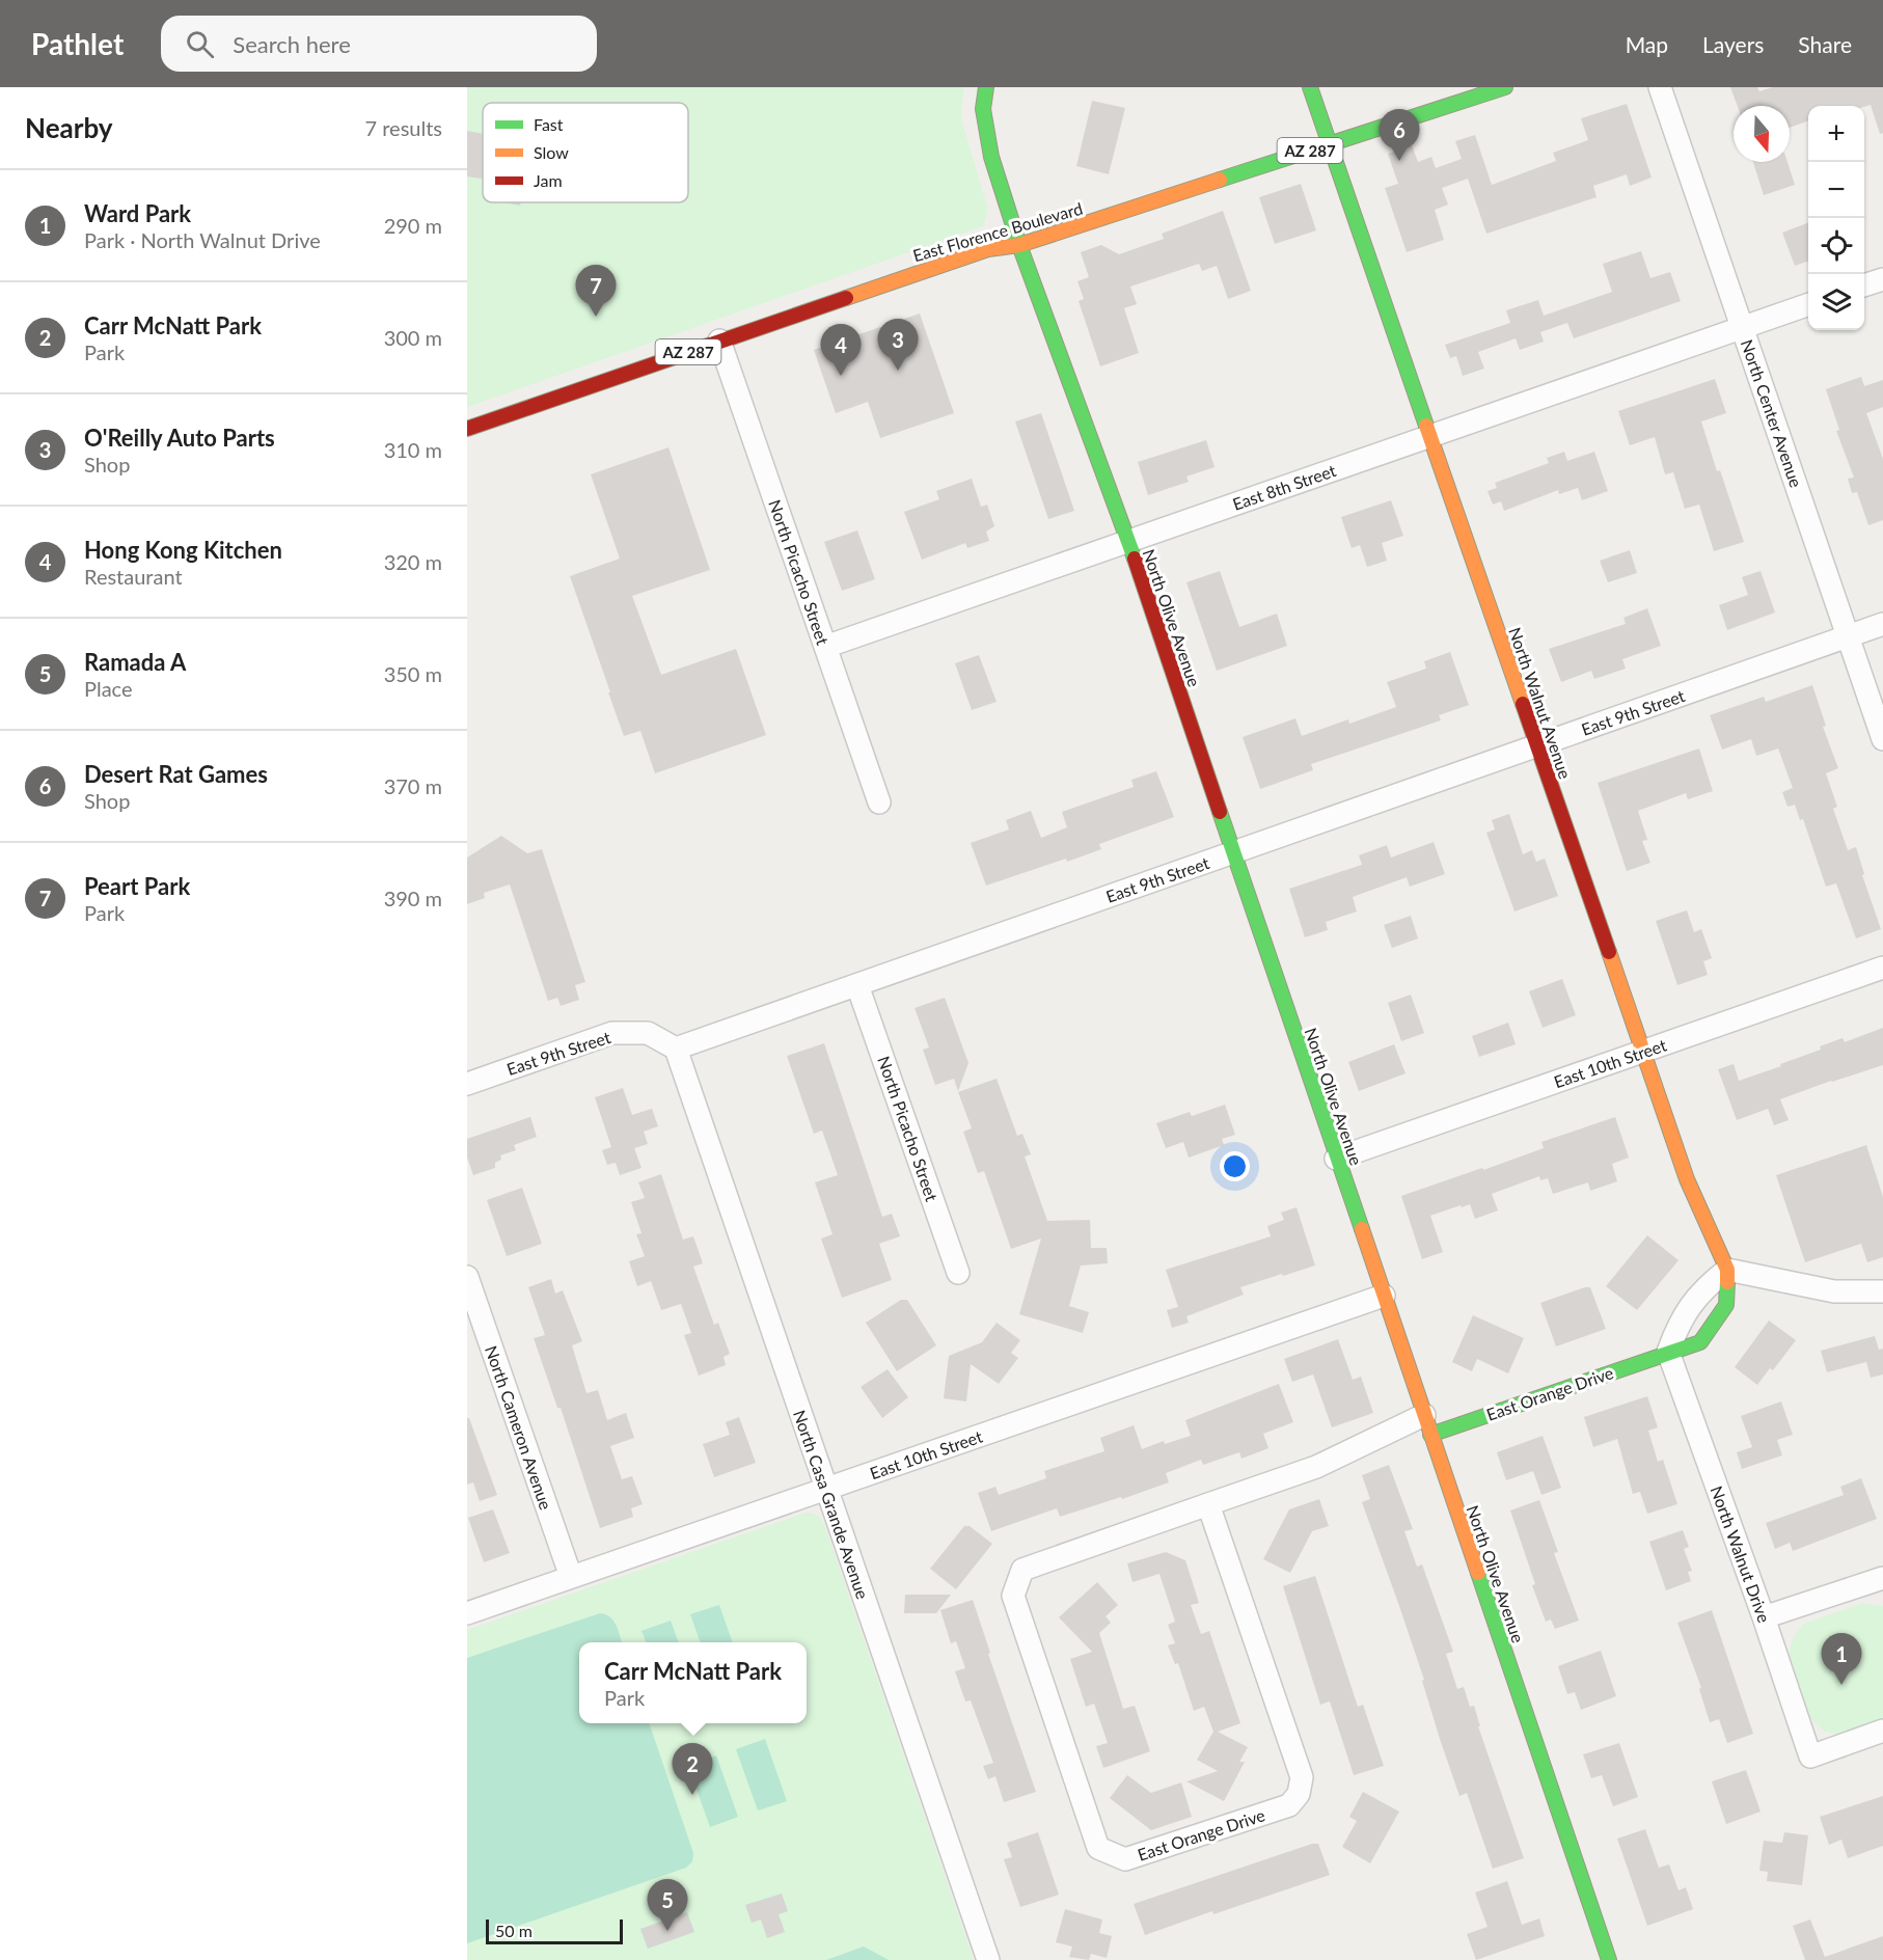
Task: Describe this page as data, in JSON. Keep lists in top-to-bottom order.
{
  "streets": {
    "street": [
      "AZ 287",
      "East Florence Boulevard",
      "North Center Avenue",
      "East 8th Street",
      "North Picacho Street",
      "North Olive Avenue",
      "North Walnut Avenue",
      "East 9th Street",
      "East 10th Street",
      "East Orange Drive",
      "North Cameron Avenue",
      "North Casa Grande Avenue",
      "North Walnut Drive"
    ]
  },
  "crossings": [
    ["East Florence Boulevard", "North Picacho Street"],
    ["East Florence Boulevard", "North Olive Avenue"],
    ["East Florence Boulevard", "North Walnut Avenue"],
    ["North Center Avenue", "East 8th Street"],
    ["North Center Avenue", "East 9th Street"],
    ["East 8th Street", "North Picacho Street"],
    ["East 8th Street", "North Olive Avenue"],
    ["East 8th Street", "North Walnut Avenue"],
    ["North Picacho Street", "East 9th Street"],
    ["North Olive Avenue", "East 9th Street"],
    ["North Olive Avenue", "East 10th Street"],
    ["North Olive Avenue", "East Orange Drive"],
    ["North Walnut Avenue", "East 9th Street"],
    ["North Walnut Avenue", "East 10th Street"],
    ["East 9th Street", "North Casa Grande Avenue"],
    ["East 10th Street", "North Cameron Avenue"],
    ["East 10th Street", "North Casa Grande Avenue"],
    ["East Orange Drive", "North Walnut Drive"]
  ],
  "legend": ["Fast", "Slow", "Jam"],
  "scale_bar": "50 m",
  "north": "bottom",
  "page": {
    "header": "Pathlet",
    "search": "Search here",
    "nav": ["Map", "Layers", "Share"],
    "heading": ["Nearby", "7 results"],
    "map_buttons": ["+", "−"],
    "pins": [
      "6",
      "7",
      "3",
      "4",
      "1",
      "2",
      "5"
    ],
    "list": [
      {
        "mark": "1",
        "name": "Ward Park",
        "note": "Park · North Walnut Drive",
        "value": "290 m"
      },
      {
        "mark": "2",
        "name": "Carr McNatt Park",
        "note": "Park",
        "value": "300 m"
      },
      {
        "mark": "3",
        "name": "O'Reilly Auto Parts",
        "note": "Shop",
        "value": "310 m"
      },
      {
        "mark": "4",
        "name": "Hong Kong Kitchen",
        "note": "Restaurant",
        "value": "320 m"
      },
      {
        "mark": "5",
        "name": "Ramada A",
        "note": "Place",
        "value": "350 m"
      },
      {
        "mark": "6",
        "name": "Desert Rat Games",
        "note": "Shop",
        "value": "370 m"
      },
      {
        "mark": "7",
        "name": "Peart Park",
        "note": "Park",
        "value": "390 m"
      }
    ],
    "popup": ["Carr McNatt Park", "Park"],
    "scale": "50 m"
  }
}
